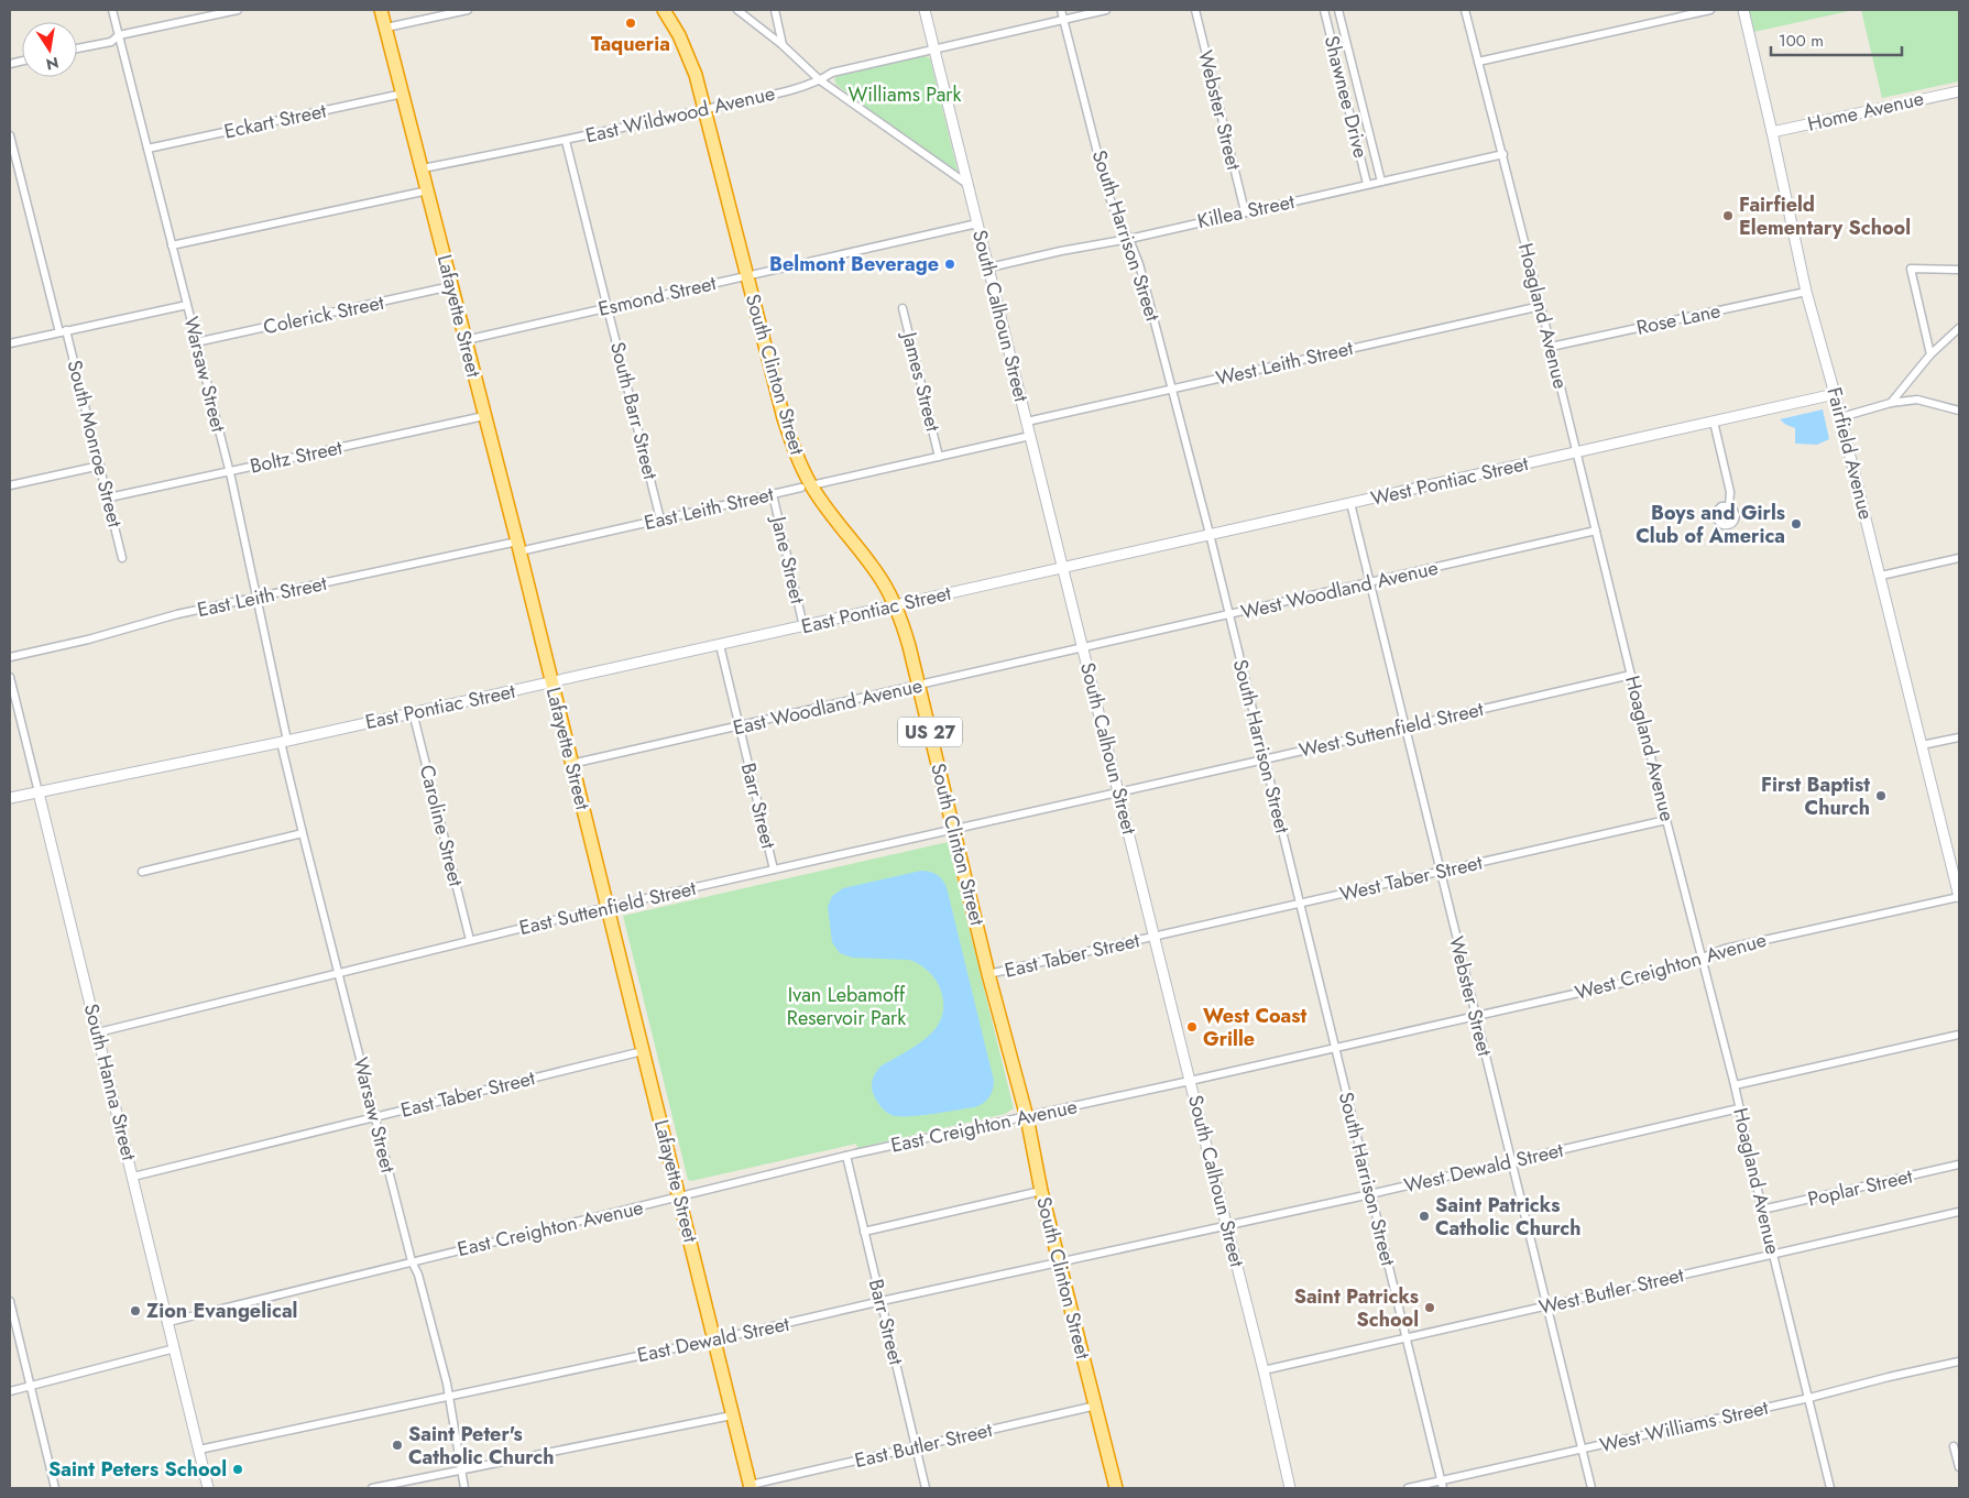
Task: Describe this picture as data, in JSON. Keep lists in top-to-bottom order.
{
  "streets": {
    "highway": ["Lafayette Street", "South Clinton Street", "US 27"],
    "street": [
      "Shawnee Drive",
      "Webster Street",
      "Home Avenue",
      "East Wildwood Avenue",
      "Eckart Street",
      "Killea Street",
      "South Harrison Street",
      "Esmond Street",
      "Colerick Street",
      "South Calhoun Street",
      "Hoagland Avenue",
      "Rose Lane",
      "West Leith Street",
      "Warsaw Street",
      "James Street",
      "South Barr Street",
      "South Monroe Street",
      "Fairfield Avenue",
      "Boltz Street",
      "West Pontiac Street",
      "East Leith Street",
      "Jane Street",
      "West Woodland Avenue",
      "East Pontiac Street",
      "East Woodland Avenue",
      "West Suttenfield Street",
      "Barr Street",
      "Caroline Street",
      "West Taber Street",
      "East Suttenfield Street",
      "East Taber Street",
      "West Creighton Avenue",
      "South Hanna Street",
      "East Creighton Avenue",
      "West Dewald Street",
      "Poplar Street",
      "West Butler Street",
      "East Dewald Street",
      "West Williams Street",
      "East Butler Street"
    ]
  },
  "crossings": [
    ["Shawnee Drive", "Killea Street"],
    ["Webster Street", "Killea Street"],
    ["Webster Street", "West Pontiac Street"],
    ["Webster Street", "West Woodland Avenue"],
    ["Webster Street", "West Suttenfield Street"],
    ["Webster Street", "West Taber Street"],
    ["Webster Street", "West Creighton Avenue"],
    ["Webster Street", "West Dewald Street"],
    ["Webster Street", "West Butler Street"],
    ["Webster Street", "West Williams Street"],
    ["Home Avenue", "Fairfield Avenue"],
    ["East Wildwood Avenue", "South Harrison Street"],
    ["East Wildwood Avenue", "Lafayette Street"],
    ["East Wildwood Avenue", "South Calhoun Street"],
    ["East Wildwood Avenue", "South Clinton Street"],
    ["East Wildwood Avenue", "South Barr Street"],
    ["Eckart Street", "Lafayette Street"],
    ["Eckart Street", "Warsaw Street"],
    ["Killea Street", "South Harrison Street"],
    ["Killea Street", "South Calhoun Street"],
    ["Killea Street", "Hoagland Avenue"],
    ["South Harrison Street", "West Leith Street"],
    ["South Harrison Street", "West Pontiac Street"],
    ["South Harrison Street", "West Woodland Avenue"],
    ["South Harrison Street", "West Suttenfield Street"],
    ["South Harrison Street", "West Taber Street"],
    ["South Harrison Street", "West Creighton Avenue"],
    ["South Harrison Street", "West Dewald Street"],
    ["South Harrison Street", "West Butler Street"],
    ["South Harrison Street", "West Williams Street"],
    ["Esmond Street", "Lafayette Street"],
    ["Esmond Street", "South Calhoun Street"],
    ["Esmond Street", "South Clinton Street"],
    ["Esmond Street", "South Barr Street"],
    ["Colerick Street", "Lafayette Street"],
    ["Colerick Street", "Warsaw Street"],
    ["Lafayette Street", "Boltz Street"],
    ["Lafayette Street", "East Leith Street"],
    ["Lafayette Street", "East Pontiac Street"],
    ["Lafayette Street", "East Woodland Avenue"],
    ["Lafayette Street", "East Suttenfield Street"],
    ["Lafayette Street", "East Taber Street"],
    ["Lafayette Street", "East Creighton Avenue"],
    ["Lafayette Street", "East Dewald Street"],
    ["Lafayette Street", "East Butler Street"],
    ["South Calhoun Street", "West Leith Street"],
    ["South Calhoun Street", "West Pontiac Street"],
    ["South Calhoun Street", "East Leith Street"],
    ["South Calhoun Street", "West Woodland Avenue"],
    ["South Calhoun Street", "East Pontiac Street"],
    ["South Calhoun Street", "East Woodland Avenue"],
    ["South Calhoun Street", "West Suttenfield Street"],
    ["South Calhoun Street", "West Taber Street"],
    ["South Calhoun Street", "East Suttenfield Street"],
    ["South Calhoun Street", "East Taber Street"],
    ["South Calhoun Street", "West Creighton Avenue"],
    ["South Calhoun Street", "East Creighton Avenue"],
    ["South Calhoun Street", "West Dewald Street"],
    ["South Calhoun Street", "West Butler Street"],
    ["South Calhoun Street", "East Dewald Street"],
    ["Hoagland Avenue", "Rose Lane"],
    ["Hoagland Avenue", "West Leith Street"],
    ["Hoagland Avenue", "West Pontiac Street"],
    ["Hoagland Avenue", "West Woodland Avenue"],
    ["Hoagland Avenue", "West Suttenfield Street"],
    ["Hoagland Avenue", "West Taber Street"],
    ["Hoagland Avenue", "West Creighton Avenue"],
    ["Hoagland Avenue", "West Dewald Street"],
    ["Hoagland Avenue", "Poplar Street"],
    ["Hoagland Avenue", "West Butler Street"],
    ["Hoagland Avenue", "West Williams Street"],
    ["Rose Lane", "Fairfield Avenue"],
    ["Warsaw Street", "Boltz Street"],
    ["Warsaw Street", "East Leith Street"],
    ["Warsaw Street", "East Pontiac Street"],
    ["Warsaw Street", "East Suttenfield Street"],
    ["Warsaw Street", "East Taber Street"],
    ["Warsaw Street", "East Creighton Avenue"],
    ["Warsaw Street", "East Dewald Street"],
    ["South Clinton Street", "East Leith Street"],
    ["South Clinton Street", "East Pontiac Street"],
    ["South Clinton Street", "East Woodland Avenue"],
    ["South Clinton Street", "East Suttenfield Street"],
    ["South Clinton Street", "East Taber Street"],
    ["South Clinton Street", "East Creighton Avenue"],
    ["South Clinton Street", "East Dewald Street"],
    ["South Clinton Street", "East Butler Street"],
    ["James Street", "East Leith Street"],
    ["South Barr Street", "East Leith Street"],
    ["South Monroe Street", "Boltz Street"],
    ["Fairfield Avenue", "West Pontiac Street"],
    ["Fairfield Avenue", "West Creighton Avenue"],
    ["West Pontiac Street", "East Pontiac Street"],
    ["East Leith Street", "Jane Street"],
    ["Jane Street", "East Pontiac Street"],
    ["West Woodland Avenue", "East Woodland Avenue"],
    ["East Pontiac Street", "Barr Street"],
    ["East Pontiac Street", "Caroline Street"],
    ["East Pontiac Street", "South Hanna Street"],
    ["East Woodland Avenue", "Barr Street"],
    ["West Suttenfield Street", "East Suttenfield Street"],
    ["Barr Street", "East Suttenfield Street"],
    ["Barr Street", "East Creighton Avenue"],
    ["Barr Street", "East Dewald Street"],
    ["Barr Street", "East Butler Street"],
    ["Caroline Street", "East Suttenfield Street"],
    ["West Taber Street", "East Taber Street"],
    ["East Suttenfield Street", "South Hanna Street"],
    ["East Taber Street", "South Hanna Street"],
    ["West Creighton Avenue", "East Creighton Avenue"],
    ["South Hanna Street", "East Creighton Avenue"],
    ["South Hanna Street", "East Dewald Street"],
    ["West Dewald Street", "East Dewald Street"]
  ],
  "parks": ["Williams Park", "Ivan Lebamoff Reservoir Park"],
  "places": [
    "Taqueria",
    "Fairfield Elementary School",
    "Belmont Beverage",
    "Boys and Girls Club of America",
    "First Baptist Church",
    "West Coast Grille",
    "Saint Patricks Catholic Church",
    "Saint Patricks School",
    "Zion Evangelical",
    "Saint Peter's Catholic Church",
    "Saint Peters School"
  ],
  "scale_bar": "100 m",
  "north": "bottom"
}
